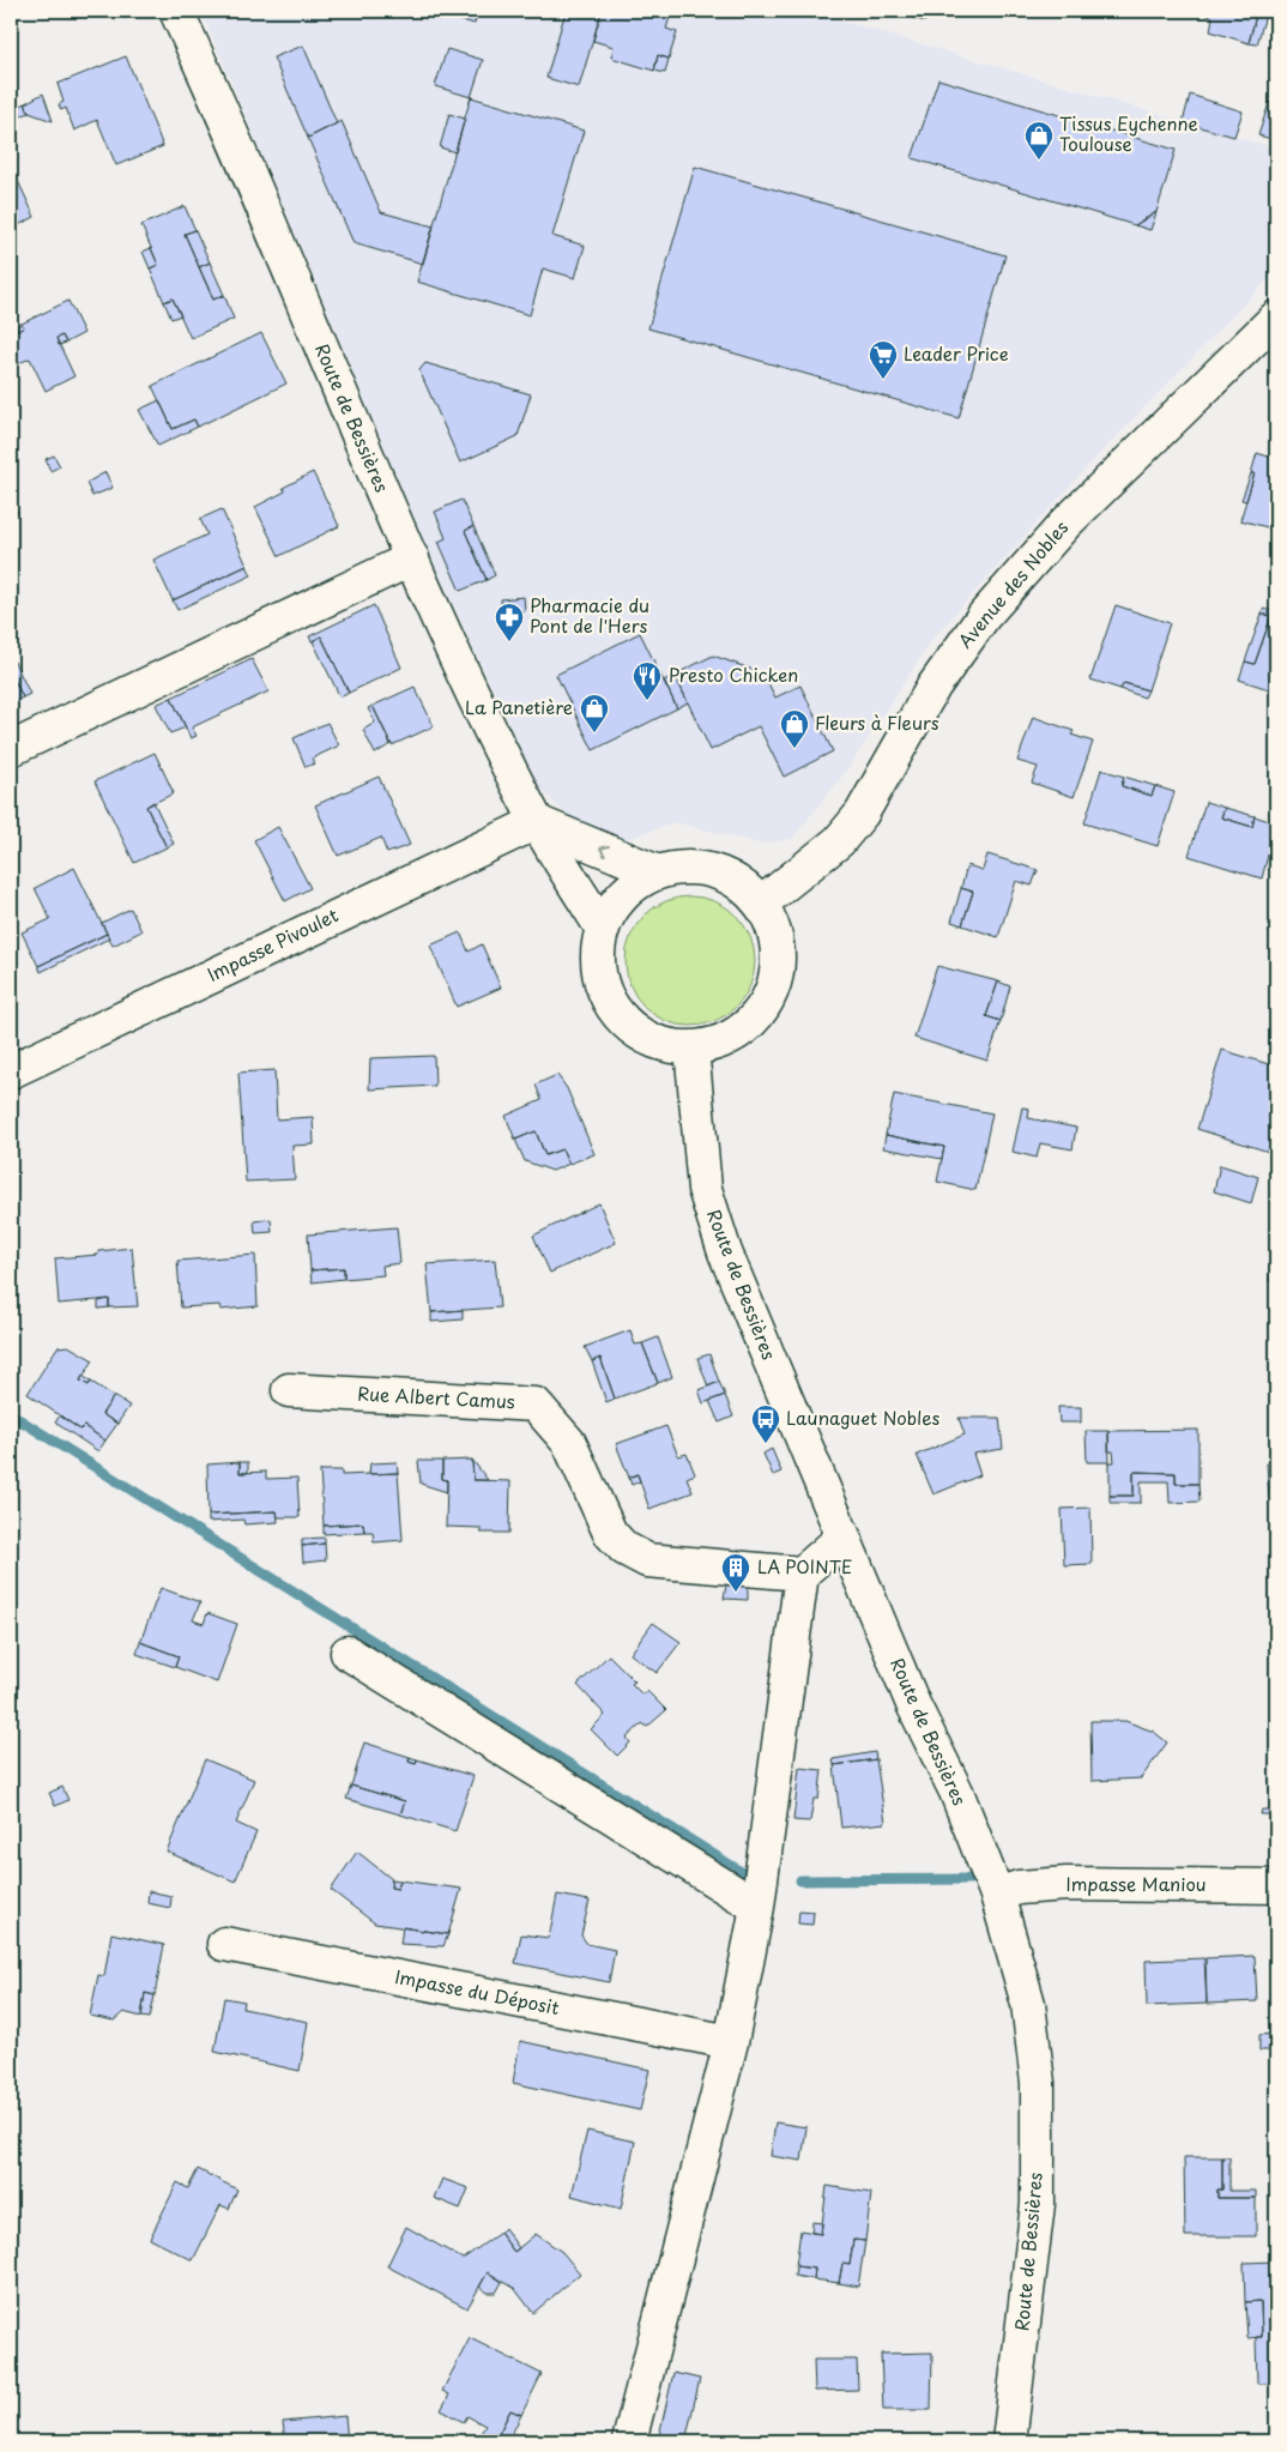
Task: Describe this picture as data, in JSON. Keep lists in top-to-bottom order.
{
  "streets": {
    "street": [
      "Route de Bessières",
      "Avenue des Nobles",
      "Impasse Pivoulet",
      "Rue Albert Camus",
      "Impasse Maniou",
      "Impasse du Déposit"
    ]
  },
  "crossings": [
    ["Route de Bessières", "Avenue des Nobles"],
    ["Route de Bessières", "Impasse Pivoulet"],
    ["Route de Bessières", "Impasse Maniou"]
  ],
  "places": {
    "shop": ["Tissus Eychenne Toulouse", "La Panetière", "Fleurs à Fleurs"],
    "supermarket": ["Leader Price"],
    "pharmacy": ["Pharmacie du Pont de l'Hers"],
    "restaurant": ["Presto Chicken"],
    "bus stop": ["Launaguet Nobles"],
    "building": ["LA POINTE"]
  }
}
